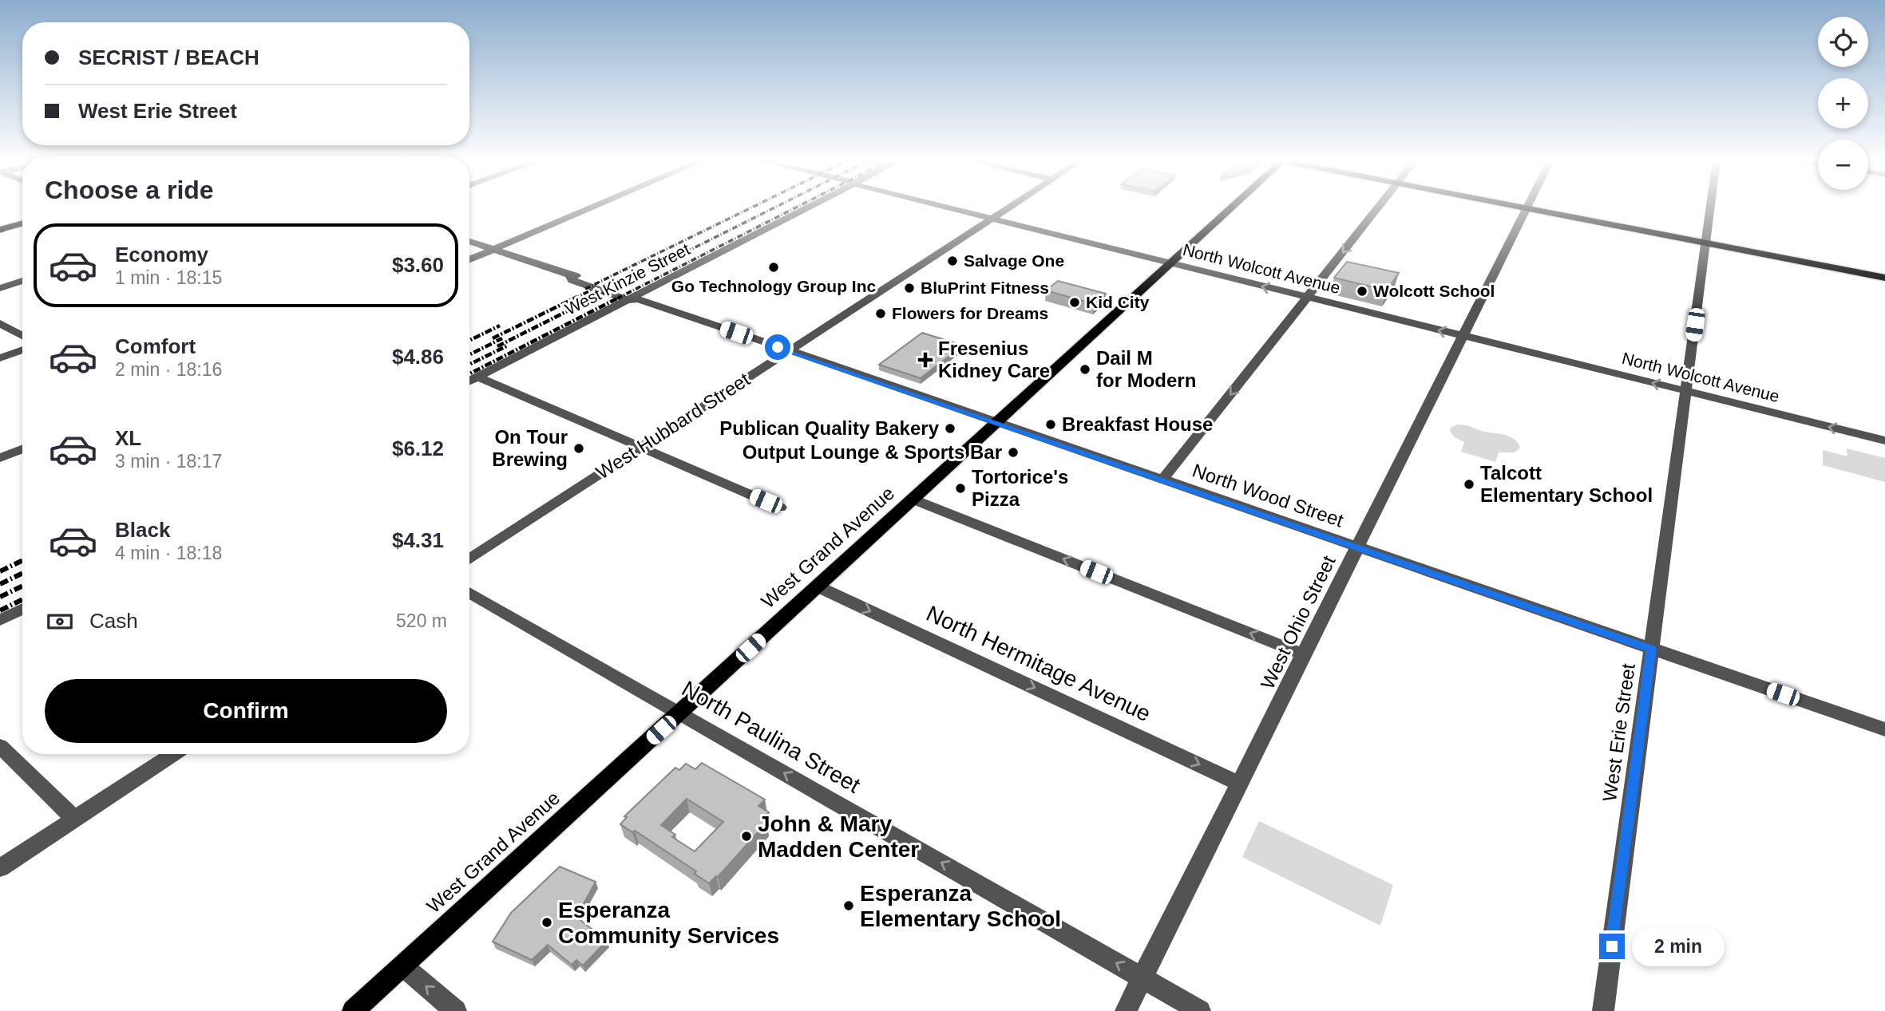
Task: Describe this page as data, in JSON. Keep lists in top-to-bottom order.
{
  "streets": {
    "main road": ["West Grand Avenue"],
    "street": [
      "North Wolcott Avenue",
      "West Kinzie Street",
      "West Hubbard Street",
      "North Wood Street",
      "West Ohio Street",
      "North Hermitage Avenue",
      "West Erie Street",
      "North Paulina Street"
    ]
  },
  "crossings": [
    ["North Wolcott Avenue", "West Hubbard Street"],
    ["North Wolcott Avenue", "West Grand Avenue"],
    ["North Wolcott Avenue", "West Ohio Street"],
    ["North Wolcott Avenue", "West Erie Street"],
    ["West Kinzie Street", "North Wood Street"],
    ["West Hubbard Street", "North Wood Street"],
    ["North Wood Street", "West Grand Avenue"],
    ["North Wood Street", "West Ohio Street"],
    ["North Wood Street", "West Erie Street"],
    ["West Grand Avenue", "North Hermitage Avenue"],
    ["West Grand Avenue", "North Paulina Street"],
    ["West Ohio Street", "North Hermitage Avenue"],
    ["West Ohio Street", "North Paulina Street"]
  ],
  "one_way": ["North Wolcott Avenue", "North Hermitage Avenue", "North Paulina Street"],
  "places": {
    "other": [
      "Salvage One",
      "Go Technology Group Inc",
      "BluPrint Fitness",
      "Wolcott School",
      "Kid City",
      "Flowers for Dreams",
      "Dail M for Modern",
      "Breakfast House",
      "Publican Quality Bakery",
      "On Tour Brewing",
      "Output Lounge & Sports Bar",
      "Talcott Elementary School",
      "Tortorice's Pizza",
      "John & Mary Madden Center",
      "Esperanza Elementary School",
      "Esperanza Community Services"
    ],
    "health": ["Fresenius Kidney Care"]
  },
  "page": {
    "map_buttons": ["+", "−"],
    "banner": ["SECRIST / BEACH", "West Erie Street"],
    "heading": "Choose a ride",
    "list": [
      {
        "name": "Economy",
        "note": "1 min · 18:15",
        "value": "$3.60"
      },
      {
        "name": "Comfort",
        "note": "2 min · 18:16",
        "value": "$4.86"
      },
      {
        "name": "XL",
        "note": "3 min · 18:17",
        "value": "$6.12"
      },
      {
        "name": "Black",
        "note": "4 min · 18:18",
        "value": "$4.31"
      }
    ],
    "pay": ["Cash", "520 m"],
    "buttons": "Confirm",
    "bubble": "2 min"
  }
}
